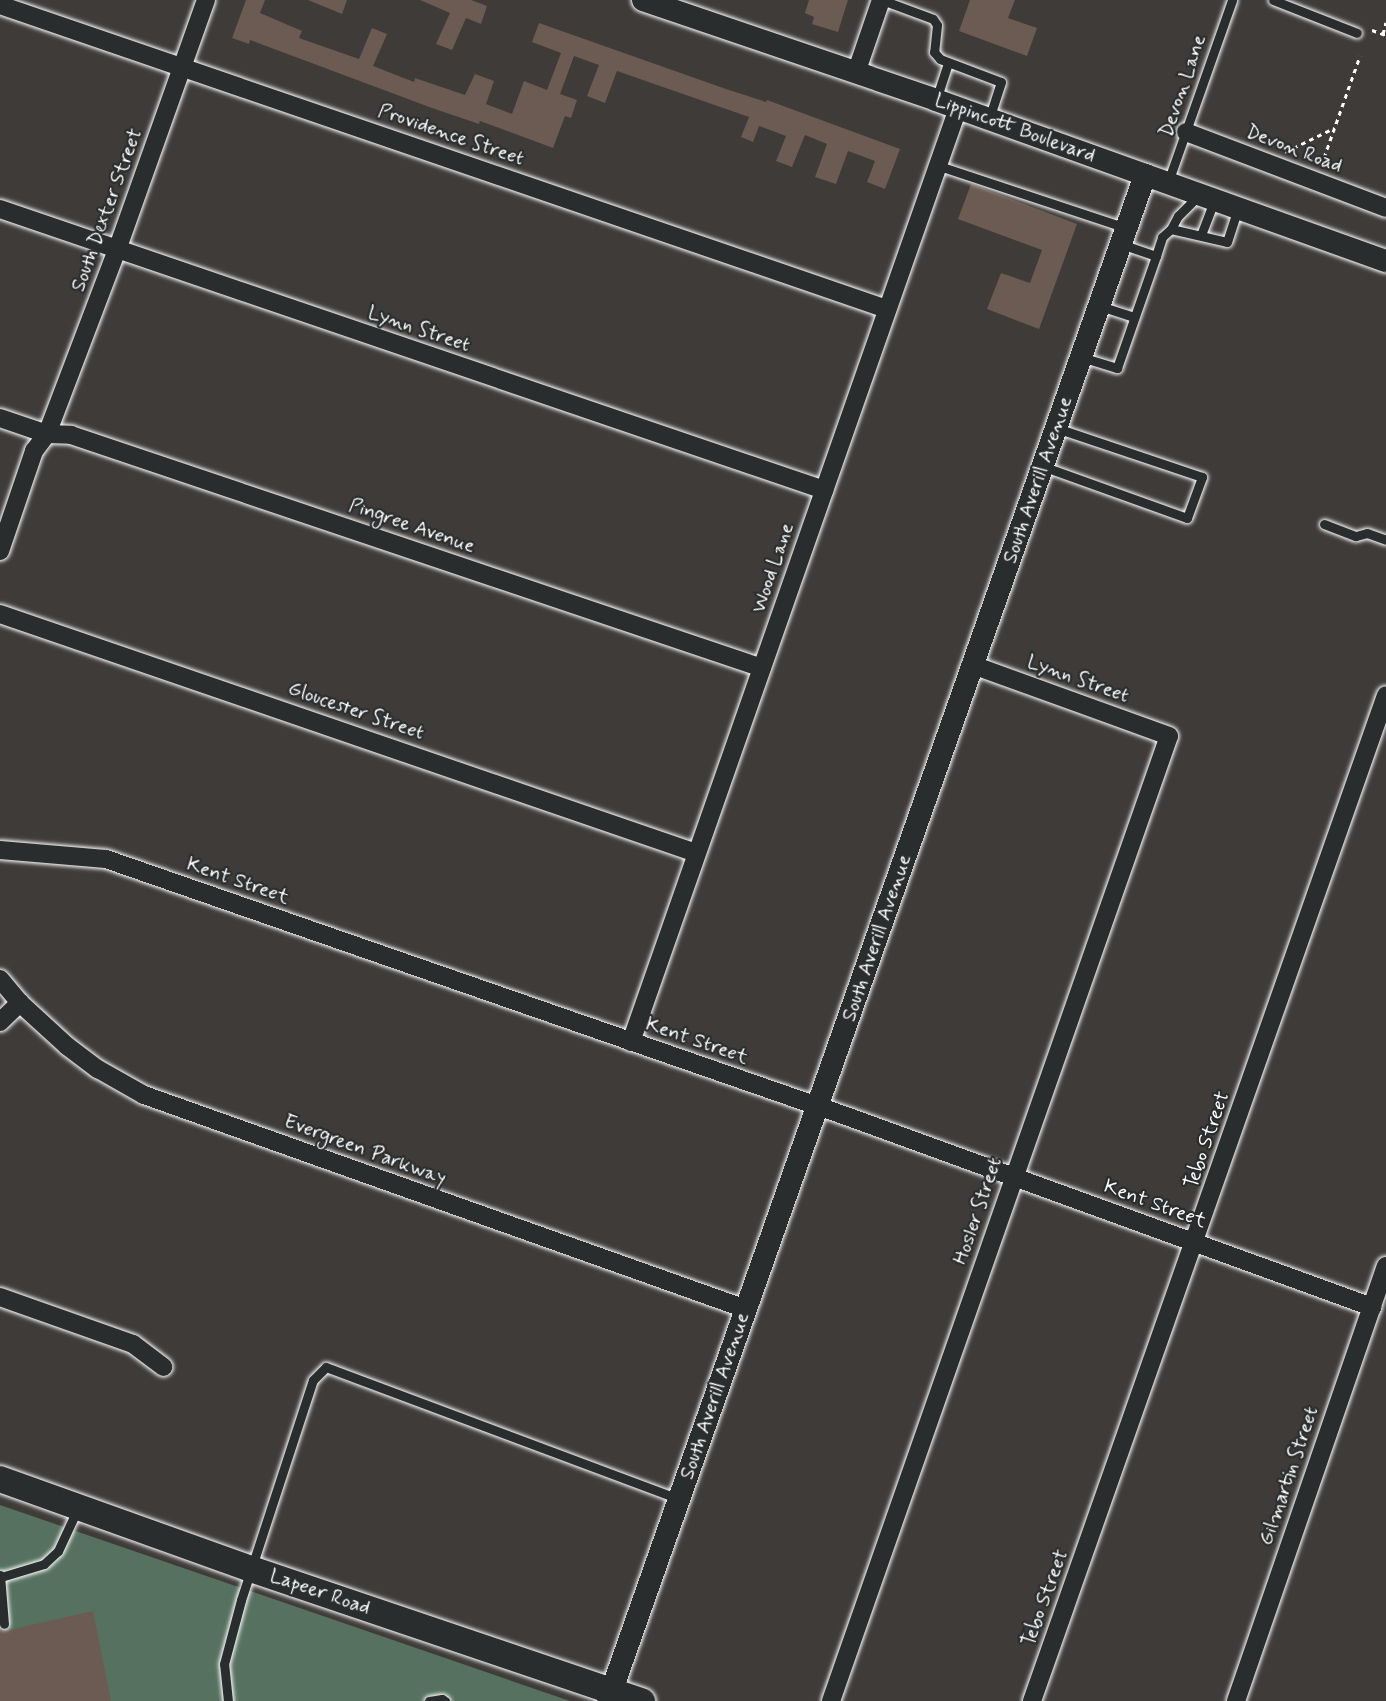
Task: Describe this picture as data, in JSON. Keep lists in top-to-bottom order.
{
  "streets": {
    "main road": ["Lapeer Road"],
    "street": [
      "Lippincott Boulevard",
      "Providence Street",
      "Devon Road",
      "South Dexter Street",
      "Lynn Street",
      "South Averill Avenue",
      "Pingree Avenue",
      "Wood Lane",
      "Gloucester Street",
      "Kent Street",
      "Tebo Street",
      "Evergreen Parkway",
      "Hosler Street",
      "Gilmartin Street"
    ],
    "lane": ["Devon Lane"]
  },
  "crossings": [
    ["Devon Lane", "Lippincott Boulevard"],
    ["Devon Lane", "Devon Road"],
    ["Lippincott Boulevard", "South Averill Avenue"],
    ["Lippincott Boulevard", "Wood Lane"],
    ["Providence Street", "South Dexter Street"],
    ["Providence Street", "Wood Lane"],
    ["South Dexter Street", "Lynn Street"],
    ["South Dexter Street", "Pingree Avenue"],
    ["Lynn Street", "South Averill Avenue"],
    ["Lynn Street", "Wood Lane"],
    ["Lynn Street", "Hosler Street"],
    ["South Averill Avenue", "Kent Street"],
    ["South Averill Avenue", "Evergreen Parkway"],
    ["South Averill Avenue", "Lapeer Road"],
    ["Pingree Avenue", "Wood Lane"],
    ["Wood Lane", "Gloucester Street"],
    ["Wood Lane", "Kent Street"],
    ["Kent Street", "Tebo Street"],
    ["Kent Street", "Hosler Street"],
    ["Kent Street", "Gilmartin Street"]
  ]
}
